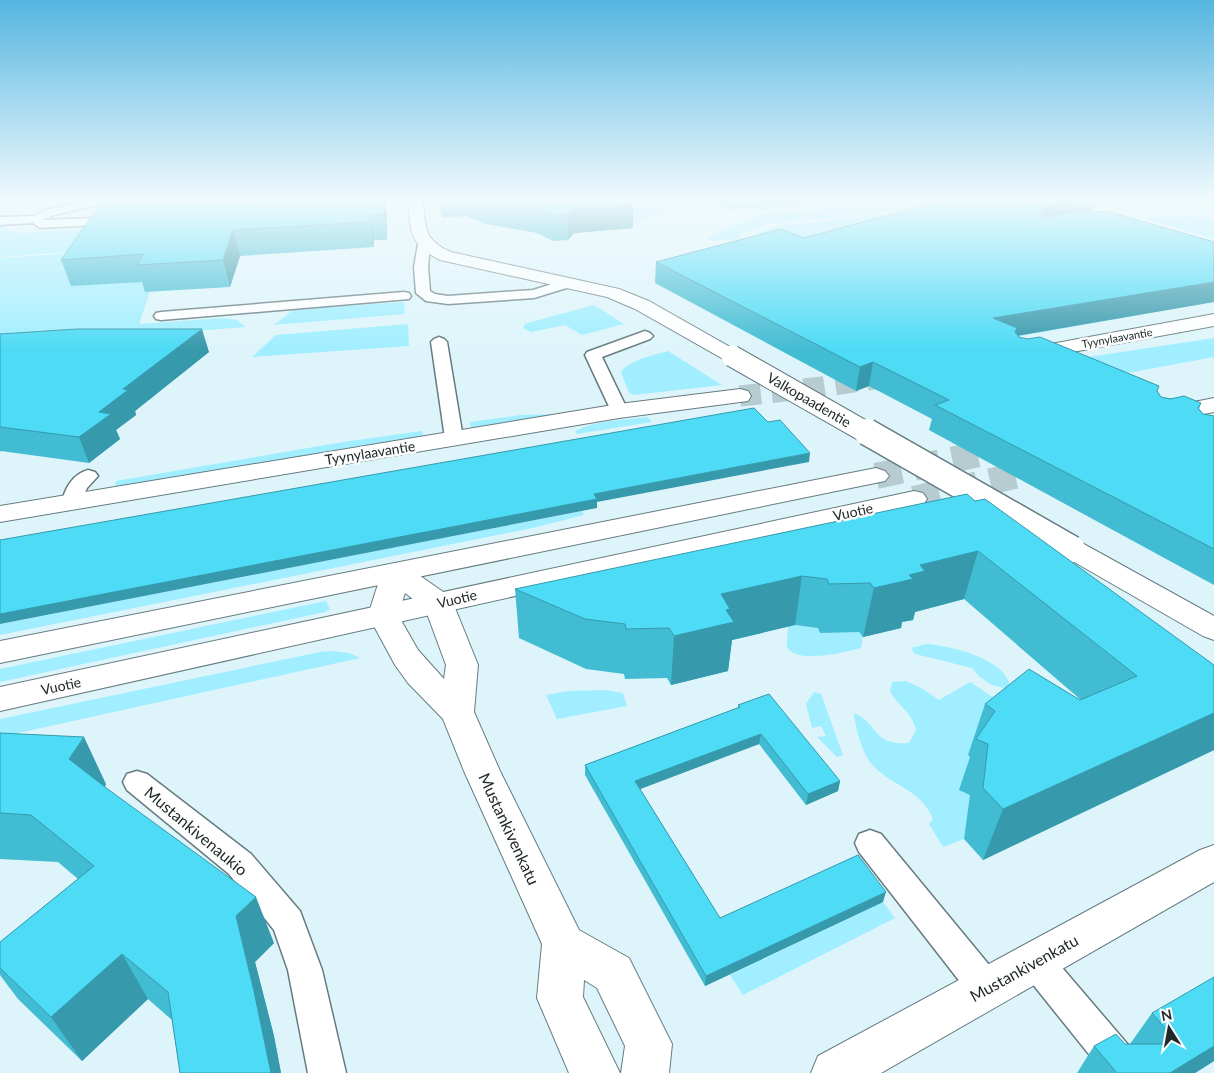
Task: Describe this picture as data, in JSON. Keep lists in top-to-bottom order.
{
  "streets": {
    "street": [
      "Tyynylaavantie",
      "Valkopaadentie",
      "Vuotie",
      "Mustankivenkatu"
    ],
    "lane": ["Mustankivenaukio"]
  },
  "crossings": [
    ["Vuotie", "Mustankivenkatu"]
  ],
  "north": "top"
}
